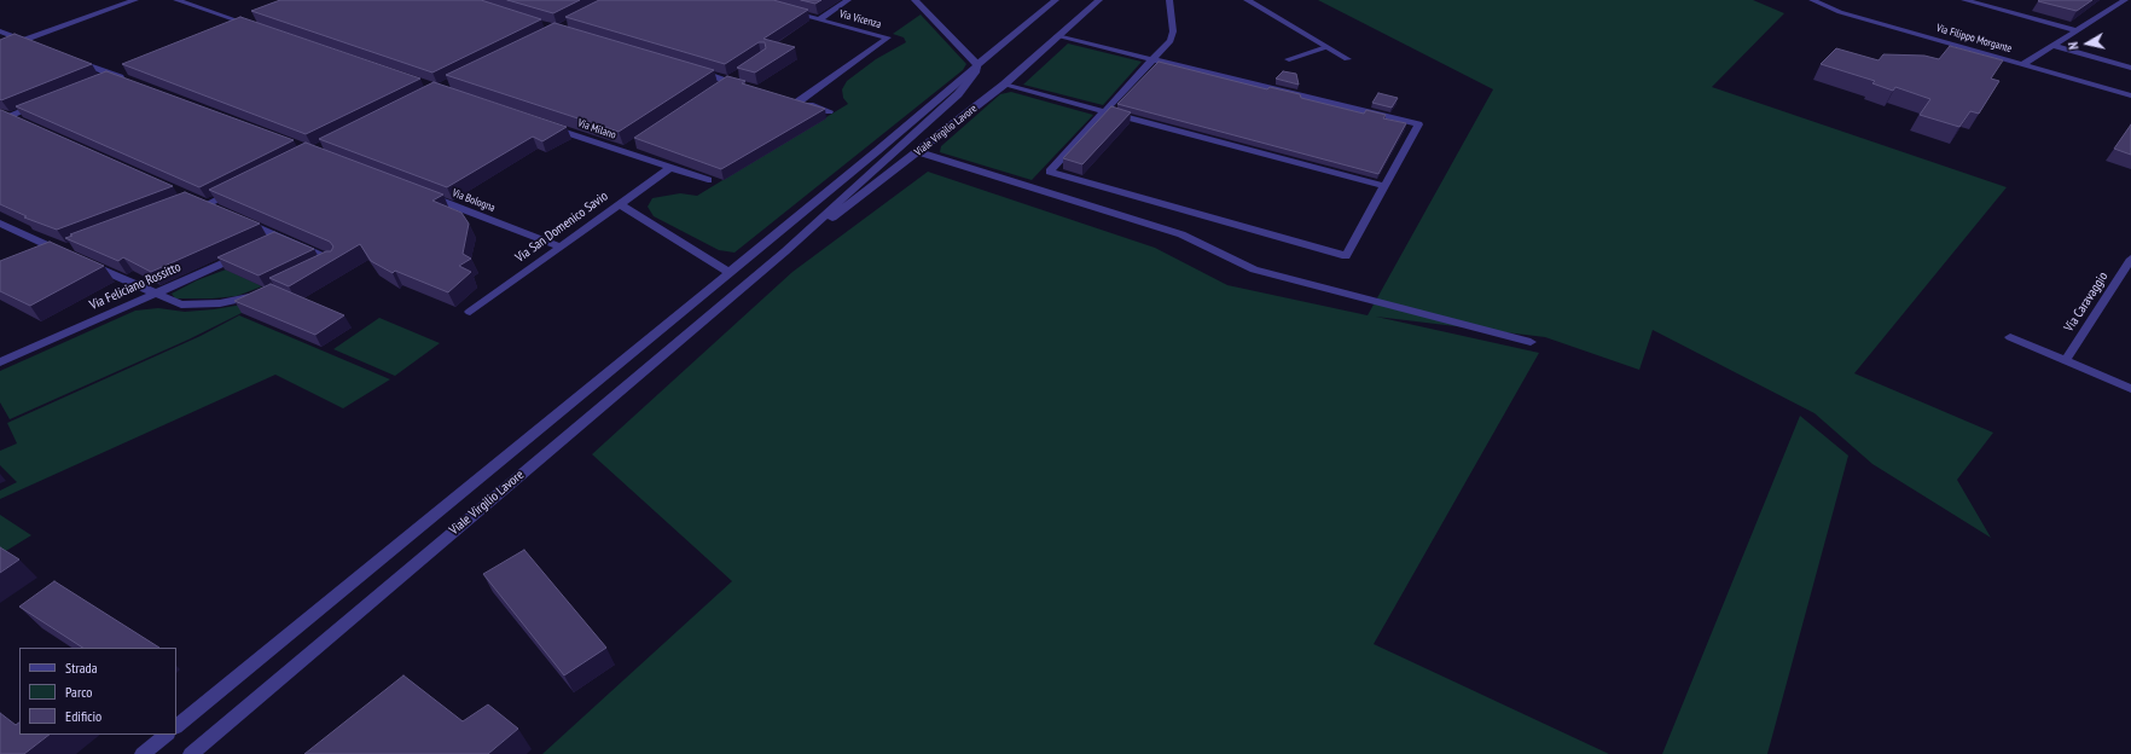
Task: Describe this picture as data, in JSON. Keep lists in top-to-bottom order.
{
  "streets": {
    "street": [
      "Via Vicenza",
      "Via Filippo Morgante",
      "Via Milano",
      "Viale Virgilio Lavore",
      "Via Bologna",
      "Via San Domenico Savio",
      "Via Feliciano Rossitto",
      "Via Caravaggio"
    ]
  },
  "crossings": [
    ["Via Milano", "Via San Domenico Savio"],
    ["Via Bologna", "Via San Domenico Savio"]
  ],
  "legend": ["Strada", "Parco", "Edificio"],
  "north": "left"
}
